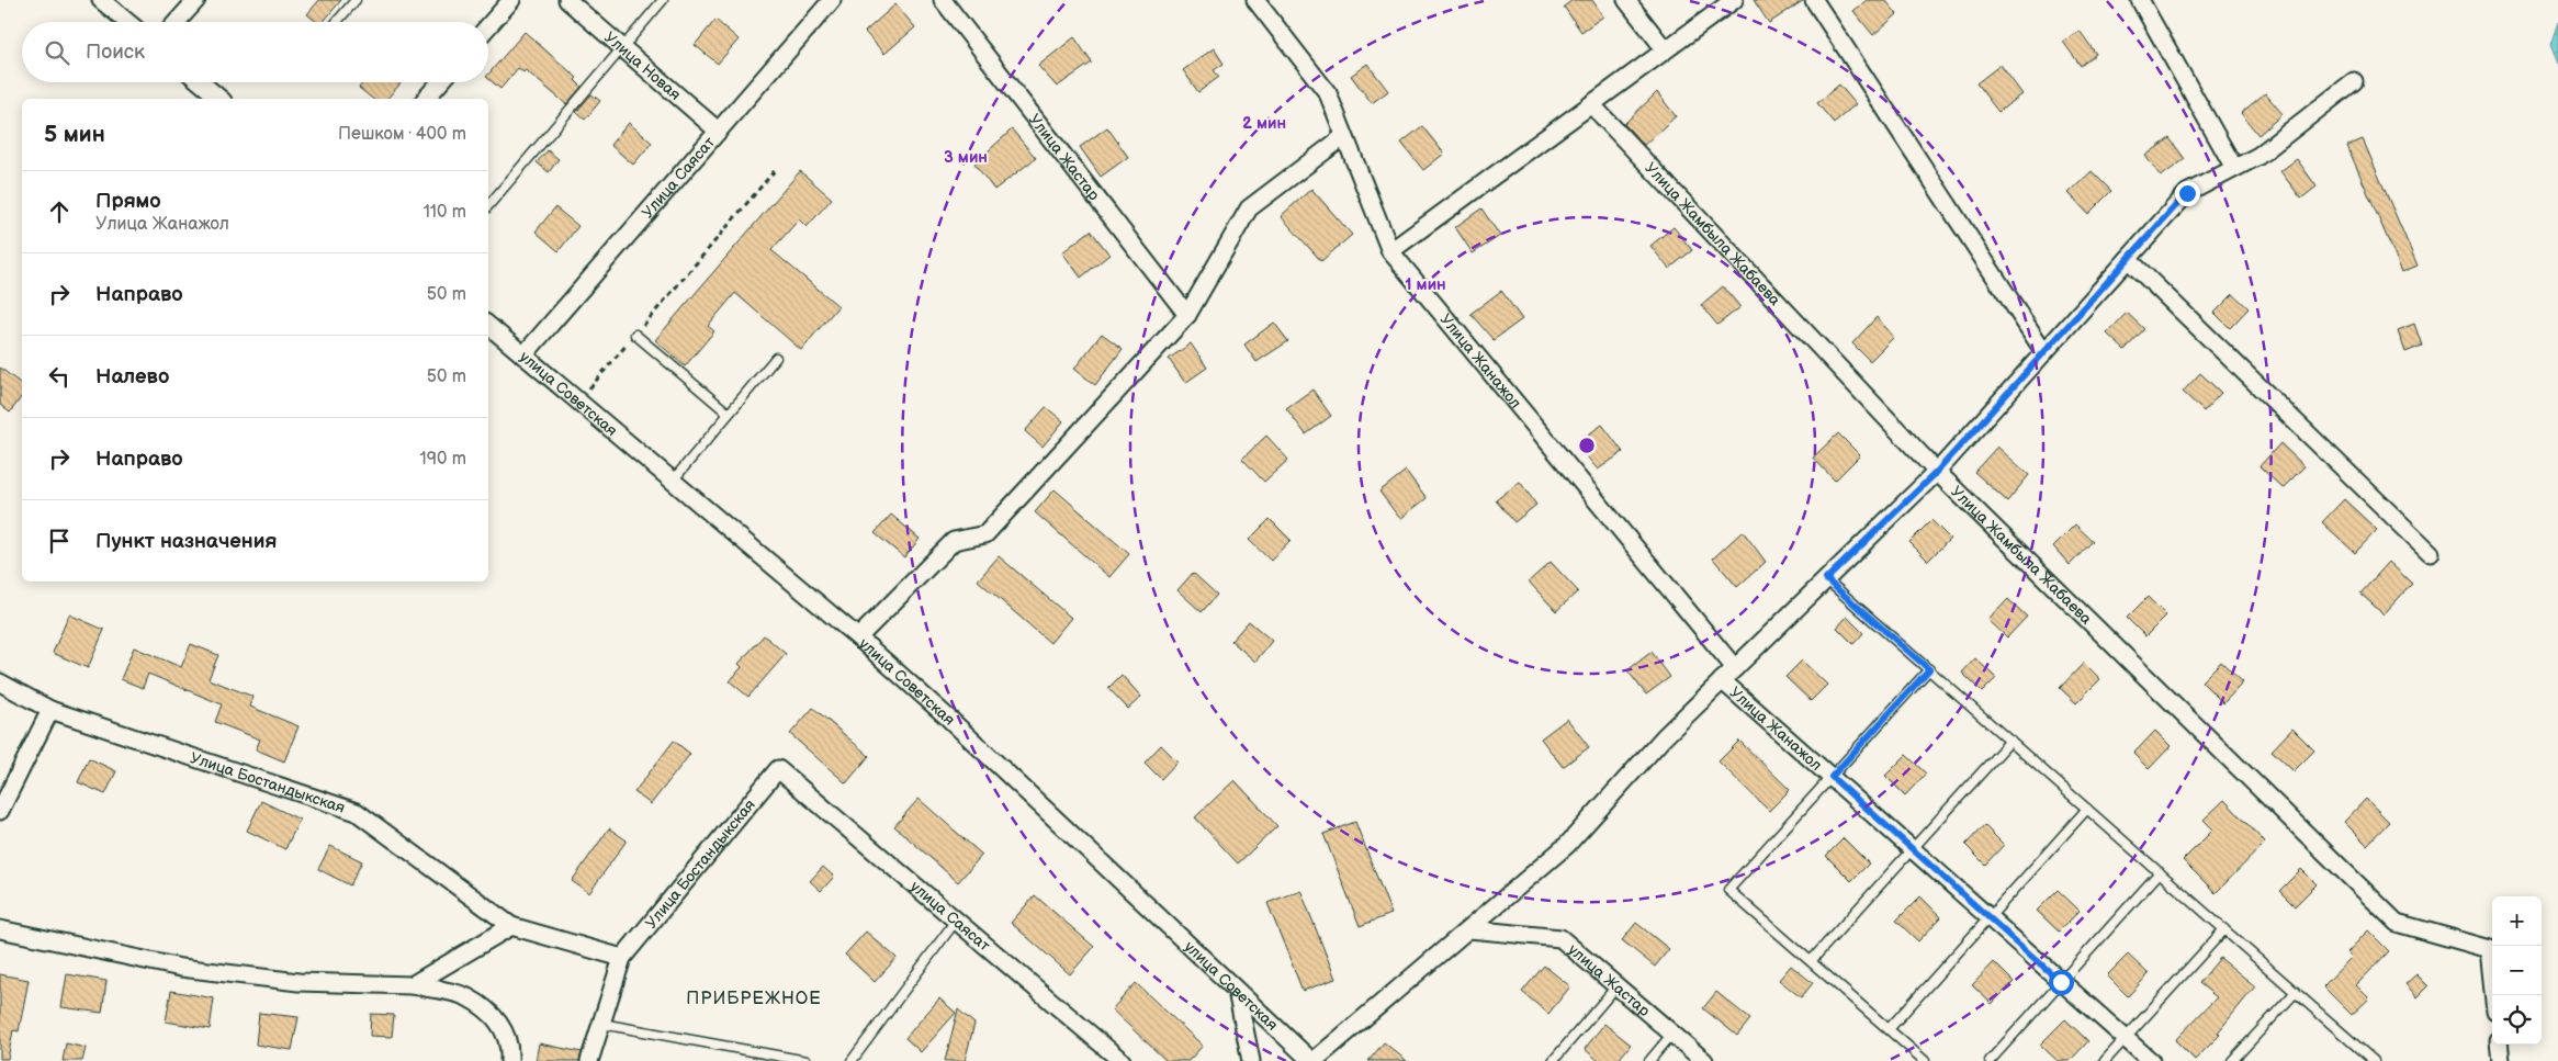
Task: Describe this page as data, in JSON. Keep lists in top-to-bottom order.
{
  "streets": {
    "street": [
      "Улица Новая",
      "Улица Жастар",
      "Улица Саясат",
      "Улица Жамбыла Жабаева",
      "Улица Жанажол",
      "улица Советская",
      "Улица Бостандыкская",
      "улица Саясат",
      "улица Жастар"
    ]
  },
  "crossings": [
    ["Улица Новая", "Улица Саясат"],
    ["Улица Саясат", "улица Советская"],
    ["Улица Бостандыкская", "улица Саясат"]
  ],
  "districts": ["ПРИБРЕЖНОЕ"],
  "page": {
    "search": "Поиск",
    "heading": ["5 мин", "Пешком · 400 m"],
    "list": [
      ["Прямо", "Улица Жанажол", "110 m"],
      ["Направо", "50 m"],
      ["Налево", "50 m"],
      ["Направо", "190 m"],
      "Пункт назначения"
    ],
    "map_buttons": ["+", "−"]
  },
  "rings": ["2 мин", "3 мин", "1 мин"]
}
